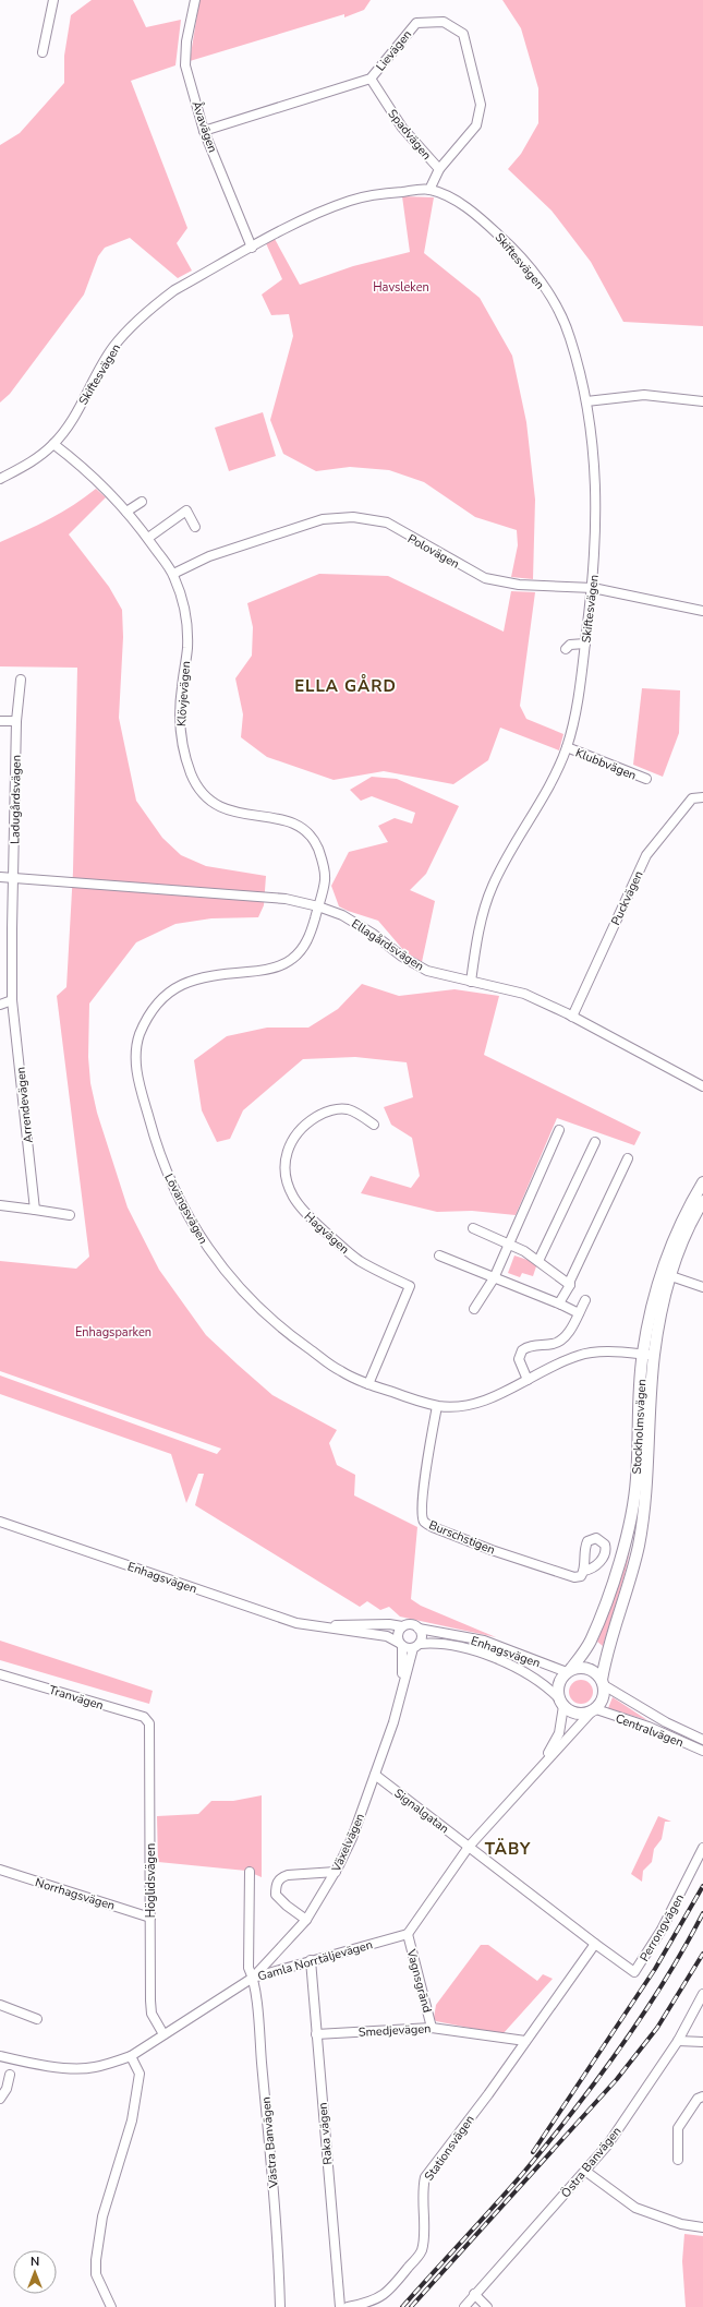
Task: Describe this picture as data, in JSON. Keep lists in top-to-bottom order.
{
  "streets": {
    "main road": ["Stockholmsvägen"],
    "street": [
      "Lievägen",
      "Åvavägen",
      "Spadvägen",
      "Skiftesvägen",
      "Polovägen",
      "Klövjevägen",
      "Klubbvägen",
      "Ladugårdsvägen",
      "Puckvägen",
      "Ellagårdsvägen",
      "Arrendevägen",
      "Lövängsvägen",
      "Hagvägen",
      "Burschstigen",
      "Enhagsvägen",
      "Tranvägen",
      "Centralvägen",
      "Signalgatan",
      "Växelvägen",
      "Höglidsvägen",
      "Norrhagsvägen",
      "Perrongvägen",
      "Gamla Norrtäljevägen",
      "Vagnsgränd",
      "Smedjevägen",
      "Raka vägen",
      "Västra Banvägen",
      "Stationsvägen",
      "Östra Banvägen"
    ]
  },
  "crossings": [
    ["Lievägen", "Åvavägen"],
    ["Lievägen", "Spadvägen"],
    ["Åvavägen", "Skiftesvägen"],
    ["Spadvägen", "Skiftesvägen"],
    ["Skiftesvägen", "Polovägen"],
    ["Skiftesvägen", "Klövjevägen"],
    ["Skiftesvägen", "Klubbvägen"],
    ["Skiftesvägen", "Ellagårdsvägen"],
    ["Polovägen", "Klövjevägen"],
    ["Klövjevägen", "Ellagårdsvägen"],
    ["Klövjevägen", "Lövängsvägen"],
    ["Ladugårdsvägen", "Ellagårdsvägen"],
    ["Ladugårdsvägen", "Arrendevägen"],
    ["Puckvägen", "Ellagårdsvägen"],
    ["Ellagårdsvägen", "Arrendevägen"],
    ["Ellagårdsvägen", "Lövängsvägen"],
    ["Lövängsvägen", "Hagvägen"],
    ["Lövängsvägen", "Stockholmsvägen"],
    ["Lövängsvägen", "Burschstigen"],
    ["Stockholmsvägen", "Enhagsvägen"],
    ["Stockholmsvägen", "Centralvägen"],
    ["Enhagsvägen", "Centralvägen"],
    ["Tranvägen", "Höglidsvägen"],
    ["Signalgatan", "Växelvägen"],
    ["Växelvägen", "Gamla Norrtäljevägen"],
    ["Växelvägen", "Västra Banvägen"],
    ["Höglidsvägen", "Norrhagsvägen"],
    ["Höglidsvägen", "Gamla Norrtäljevägen"],
    ["Perrongvägen", "Stationsvägen"],
    ["Gamla Norrtäljevägen", "Vagnsgränd"],
    ["Gamla Norrtäljevägen", "Raka vägen"],
    ["Gamla Norrtäljevägen", "Västra Banvägen"],
    ["Vagnsgränd", "Smedjevägen"],
    ["Smedjevägen", "Raka vägen"],
    ["Smedjevägen", "Stationsvägen"]
  ],
  "districts": ["ELLA GÅRD", "TÄBY"],
  "parks": ["Havsleken", "Enhagsparken"],
  "north": "top"
}
